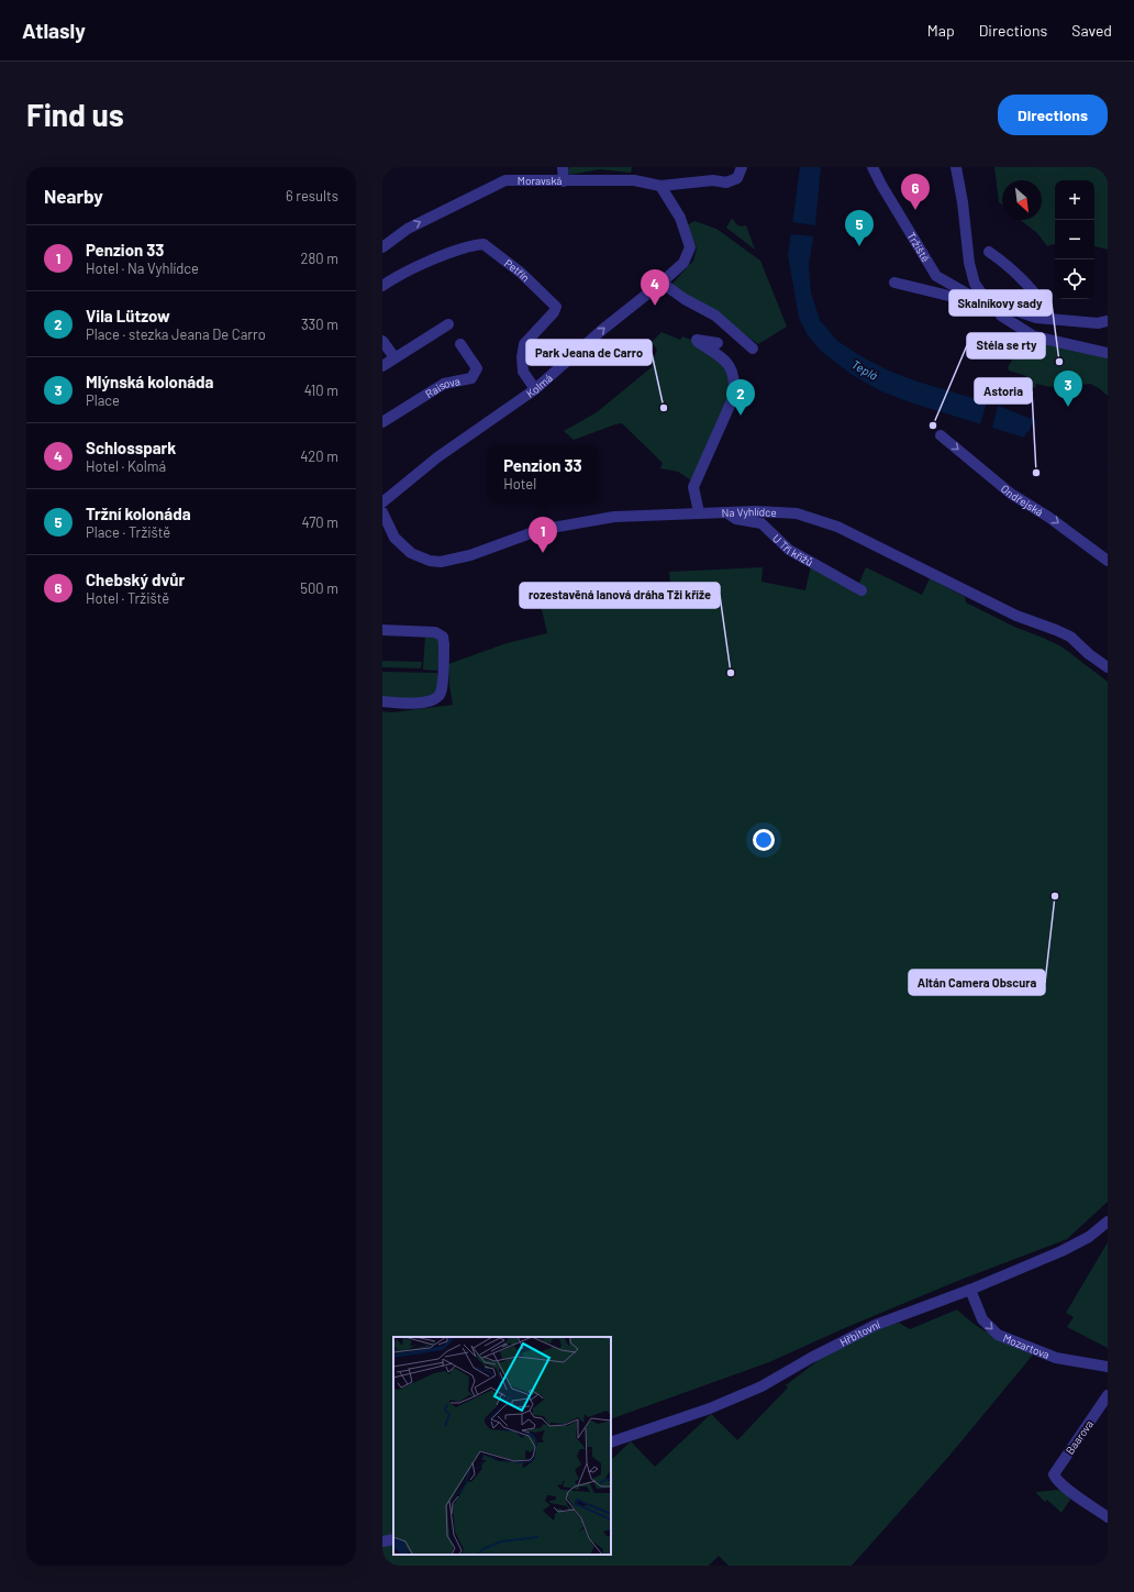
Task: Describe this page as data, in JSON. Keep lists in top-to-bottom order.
{
  "streets": {
    "street": [
      "Moravská",
      "Tržiště",
      "Petřín",
      "Kolmá",
      "Raisova",
      "Ondřejská",
      "Na Vyhlídce",
      "U Tří křížů",
      "Hřbitovní",
      "Mozartova",
      "Baarova"
    ]
  },
  "crossings": [
    ["Moravská", "Kolmá"],
    ["Petřín", "Kolmá"],
    ["Na Vyhlídce", "U Tří křížů"],
    ["Hřbitovní", "Mozartova"]
  ],
  "one_way": [
    "Moravská",
    "Kolmá",
    "Ondřejská",
    "Mozartova"
  ],
  "water": ["Teplá"],
  "places": [
    "Skalníkovy sady",
    "Park Jeana de Carro",
    "Stéla se rty",
    "Astoria",
    "rozestavěná lanová dráha Tži kříže",
    "Altán Camera Obscura"
  ],
  "north": "bottom right",
  "page": {
    "header": "Atlasly",
    "nav": ["Map", "Directions", "Saved"],
    "buttons": "Directions",
    "title": "Find us",
    "heading": ["Nearby", "6 results"],
    "pins": [
      "6",
      "5",
      "4",
      "3",
      "2",
      "1"
    ],
    "map_buttons": ["+", "−"],
    "list": [
      {
        "mark": "1",
        "name": "Penzion 33",
        "note": "Hotel · Na Vyhlídce",
        "value": "280 m"
      },
      {
        "mark": "2",
        "name": "Vila Lützow",
        "note": "Place · stezka Jeana De Carro",
        "value": "330 m"
      },
      {
        "mark": "3",
        "name": "Mlýnská kolonáda",
        "note": "Place",
        "value": "410 m"
      },
      {
        "mark": "4",
        "name": "Schlosspark",
        "note": "Hotel · Kolmá",
        "value": "420 m"
      },
      {
        "mark": "5",
        "name": "Tržní kolonáda",
        "note": "Place · Tržiště",
        "value": "470 m"
      },
      {
        "mark": "6",
        "name": "Chebský dvůr",
        "note": "Hotel · Tržiště",
        "value": "500 m"
      }
    ],
    "popup": ["Penzion 33", "Hotel"]
  }
}
